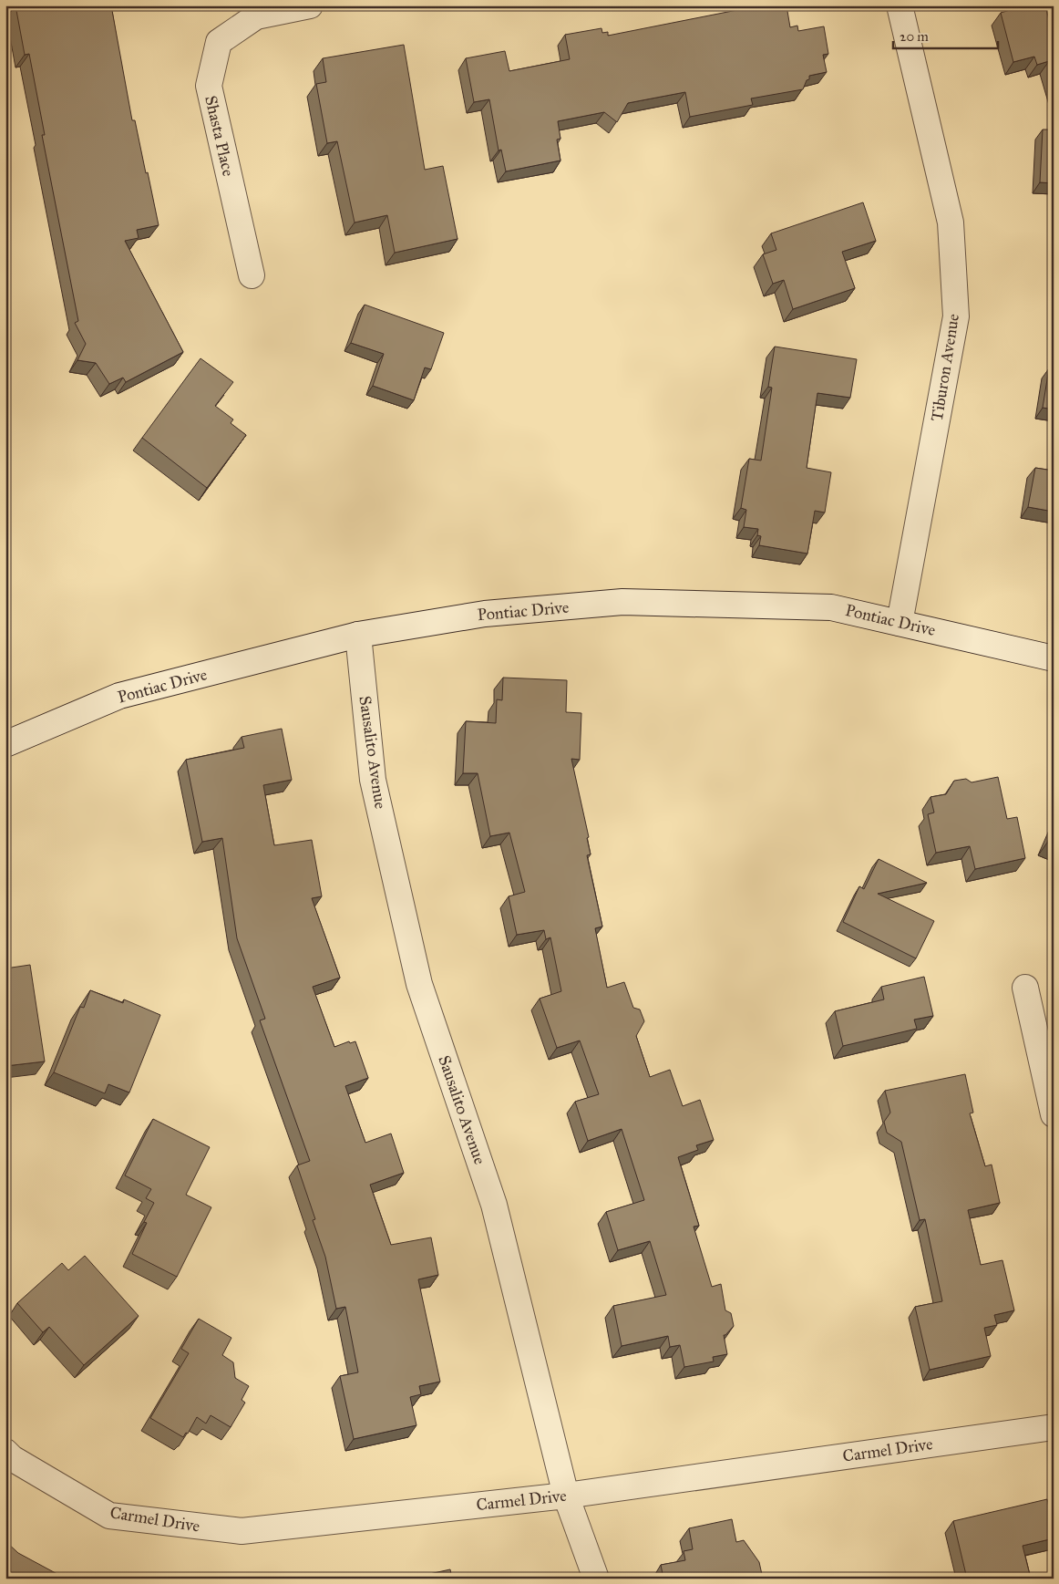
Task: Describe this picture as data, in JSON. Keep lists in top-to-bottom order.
{
  "streets": {
    "street": [
      "Shasta Place",
      "Tiburon Avenue",
      "Pontiac Drive",
      "Sausalito Avenue",
      "Carmel Drive"
    ]
  },
  "crossings": [
    ["Tiburon Avenue", "Pontiac Drive"],
    ["Pontiac Drive", "Sausalito Avenue"],
    ["Sausalito Avenue", "Carmel Drive"]
  ],
  "scale_bar": "20 m"
}
